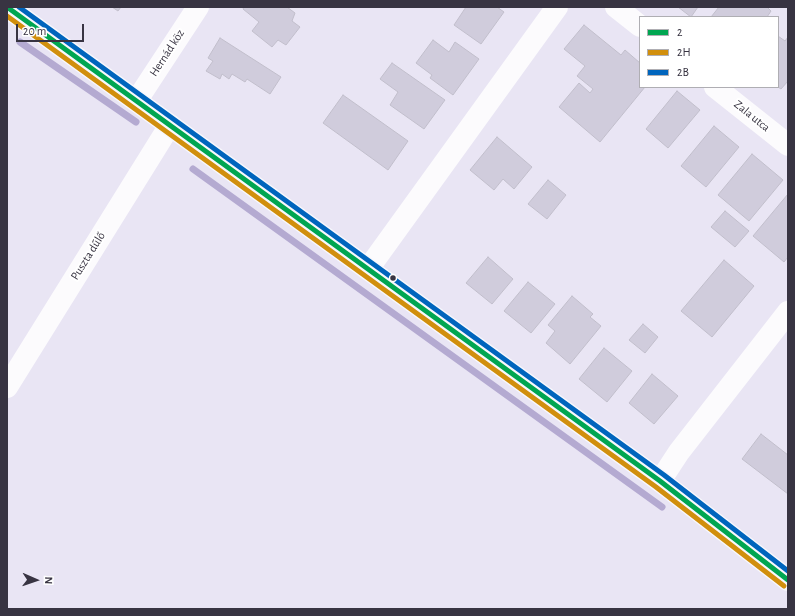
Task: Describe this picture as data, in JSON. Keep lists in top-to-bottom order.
{
  "streets": {
    "street": ["Hernád köz", "Zala utca", "Puszta dűlő"]
  },
  "lines": ["transit line 2", "transit line 2B", "transit line 2H"],
  "legend": ["2", "2H", "2B"],
  "scale_bar": "20 m",
  "north": "right"
}
